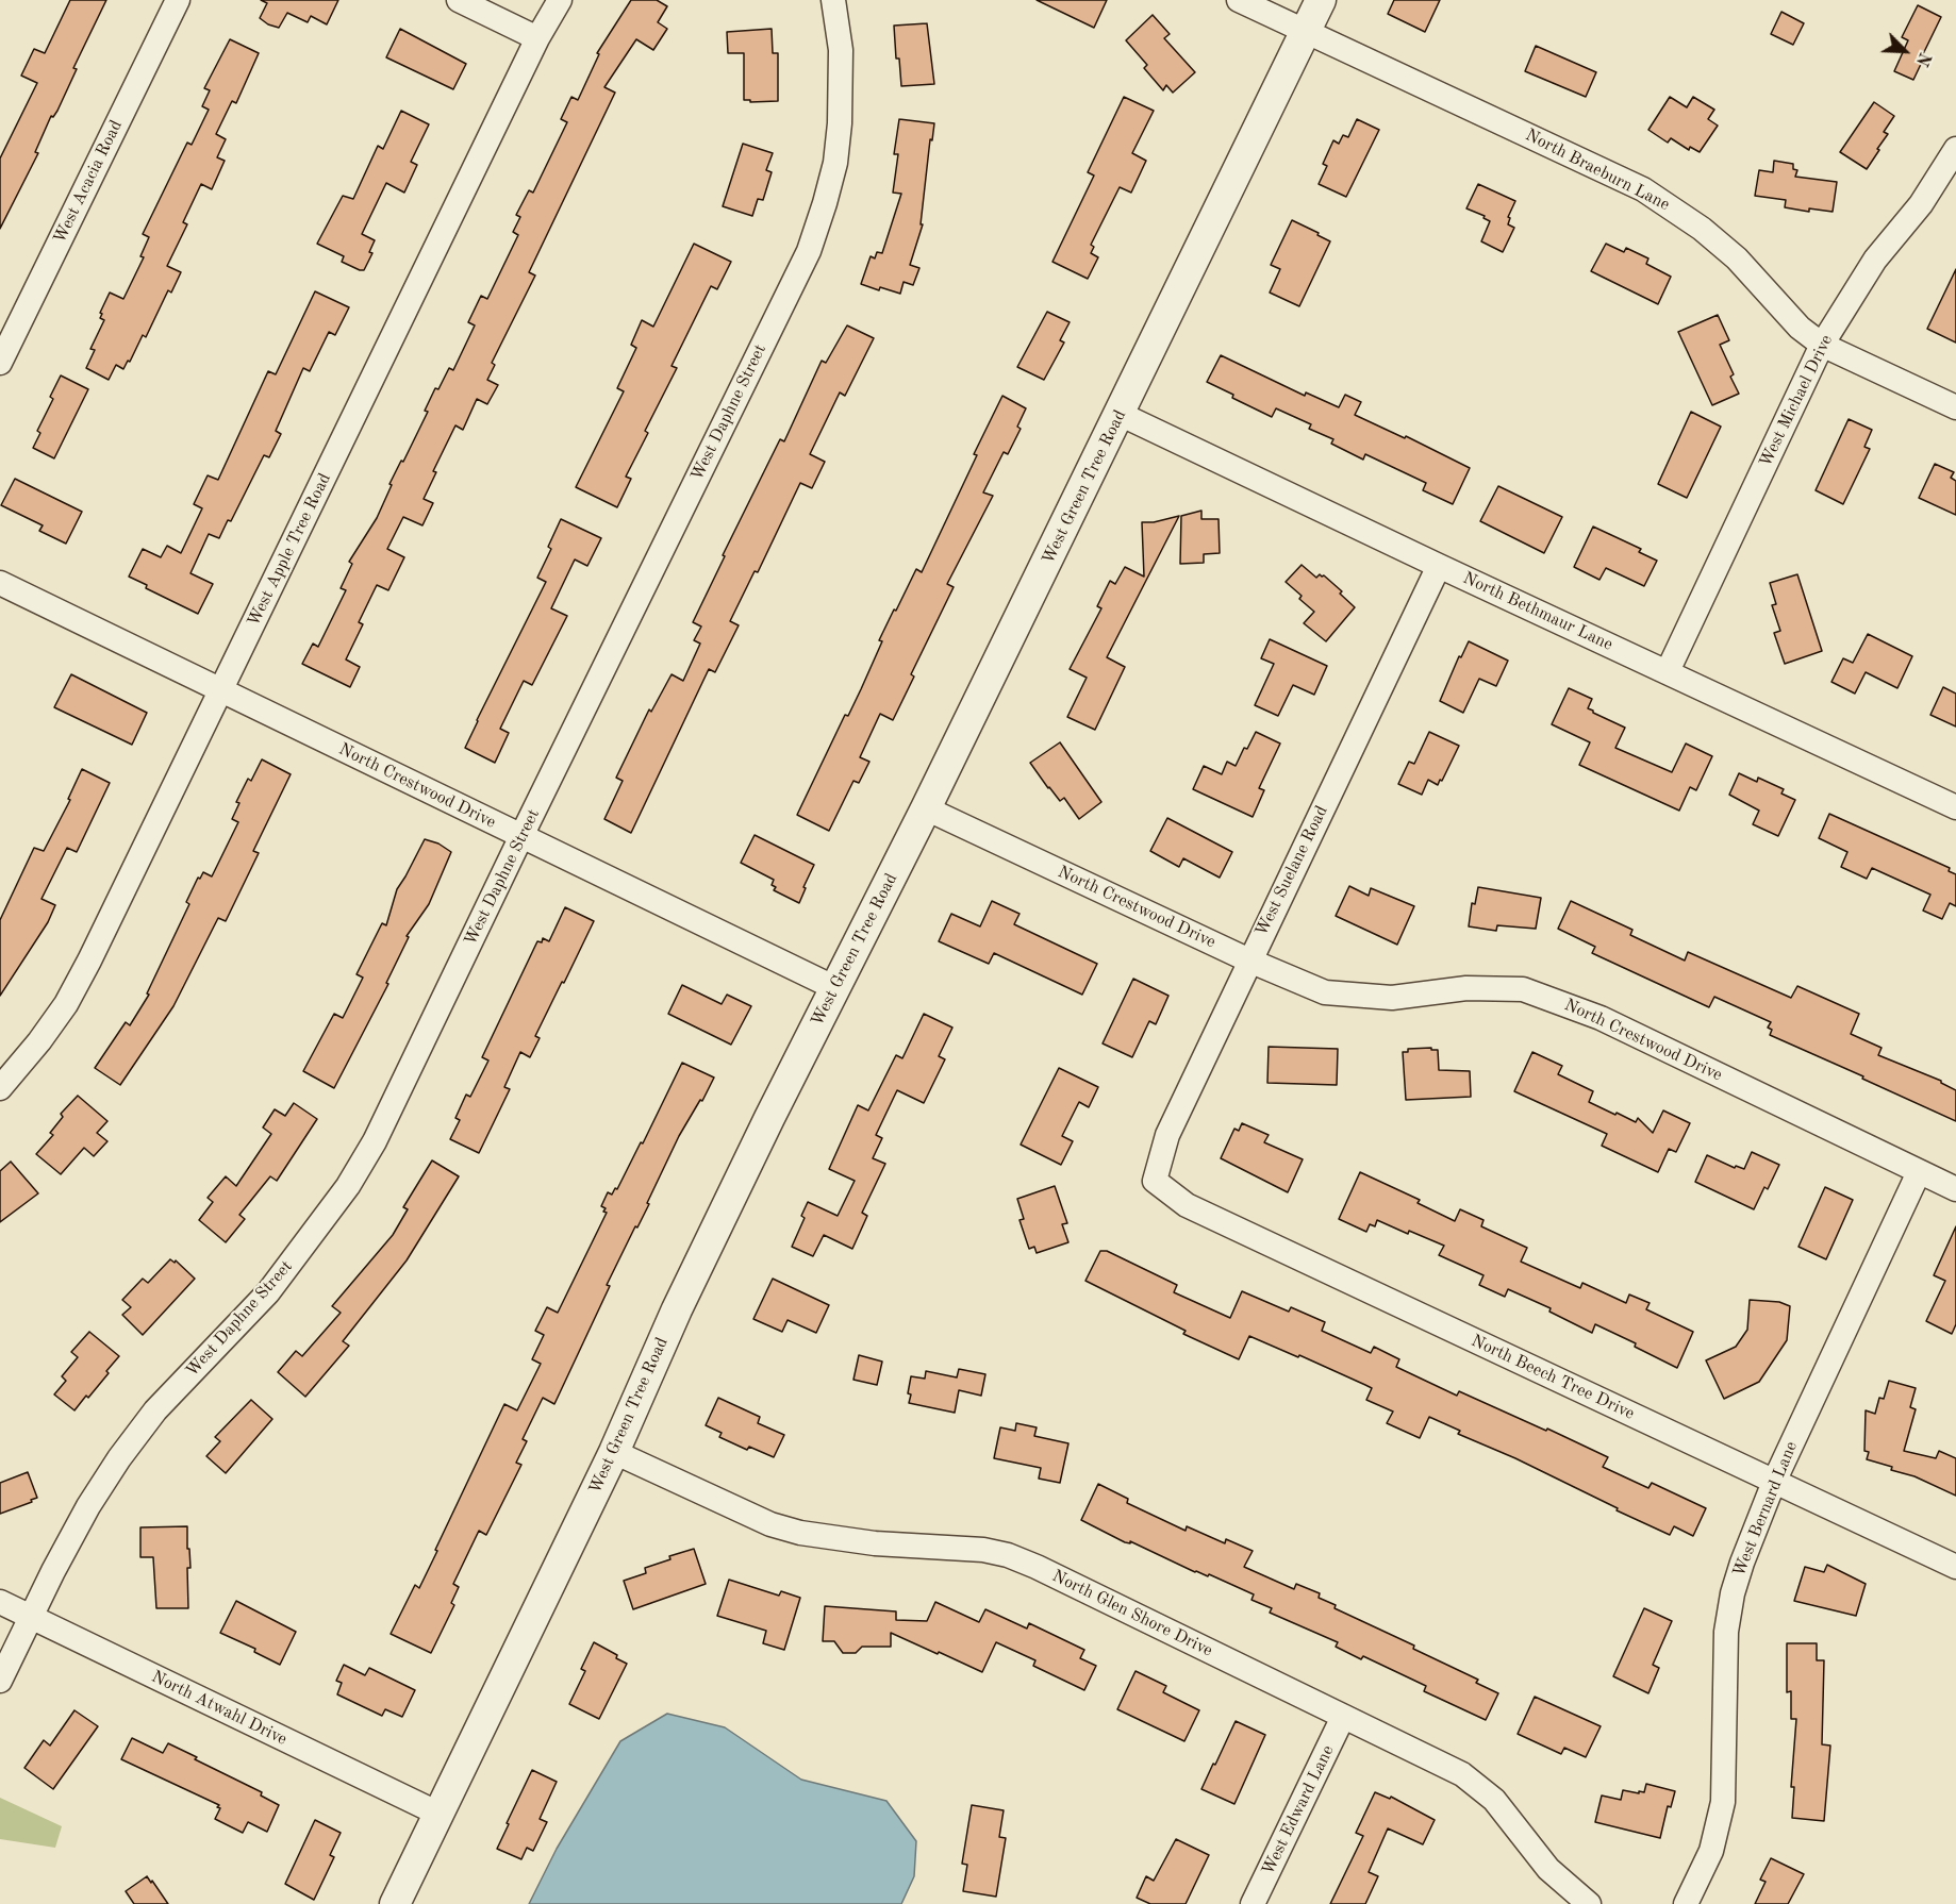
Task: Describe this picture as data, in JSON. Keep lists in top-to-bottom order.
{
  "streets": {
    "street": [
      "North Braeburn Lane",
      "West Acacia Road",
      "West Michael Drive",
      "West Daphne Street",
      "West Green Tree Road",
      "West Apple Tree Road",
      "North Bethmaur Lane",
      "North Crestwood Drive",
      "West Suelane Road",
      "North Beech Tree Drive",
      "West Bernard Lane",
      "North Glen Shore Drive",
      "North Atwahl Drive",
      "West Edward Lane"
    ]
  },
  "crossings": [
    ["North Braeburn Lane", "West Michael Drive"],
    ["North Braeburn Lane", "West Green Tree Road"],
    ["West Michael Drive", "North Bethmaur Lane"],
    ["West Daphne Street", "North Crestwood Drive"],
    ["West Daphne Street", "North Atwahl Drive"],
    ["West Green Tree Road", "North Bethmaur Lane"],
    ["West Green Tree Road", "North Crestwood Drive"],
    ["West Green Tree Road", "North Glen Shore Drive"],
    ["West Green Tree Road", "North Atwahl Drive"],
    ["West Apple Tree Road", "North Crestwood Drive"],
    ["North Bethmaur Lane", "West Suelane Road"],
    ["North Crestwood Drive", "West Suelane Road"],
    ["North Crestwood Drive", "West Bernard Lane"],
    ["West Suelane Road", "North Beech Tree Drive"],
    ["North Beech Tree Drive", "West Bernard Lane"],
    ["North Glen Shore Drive", "West Edward Lane"]
  ],
  "north": "bottom right"
}
